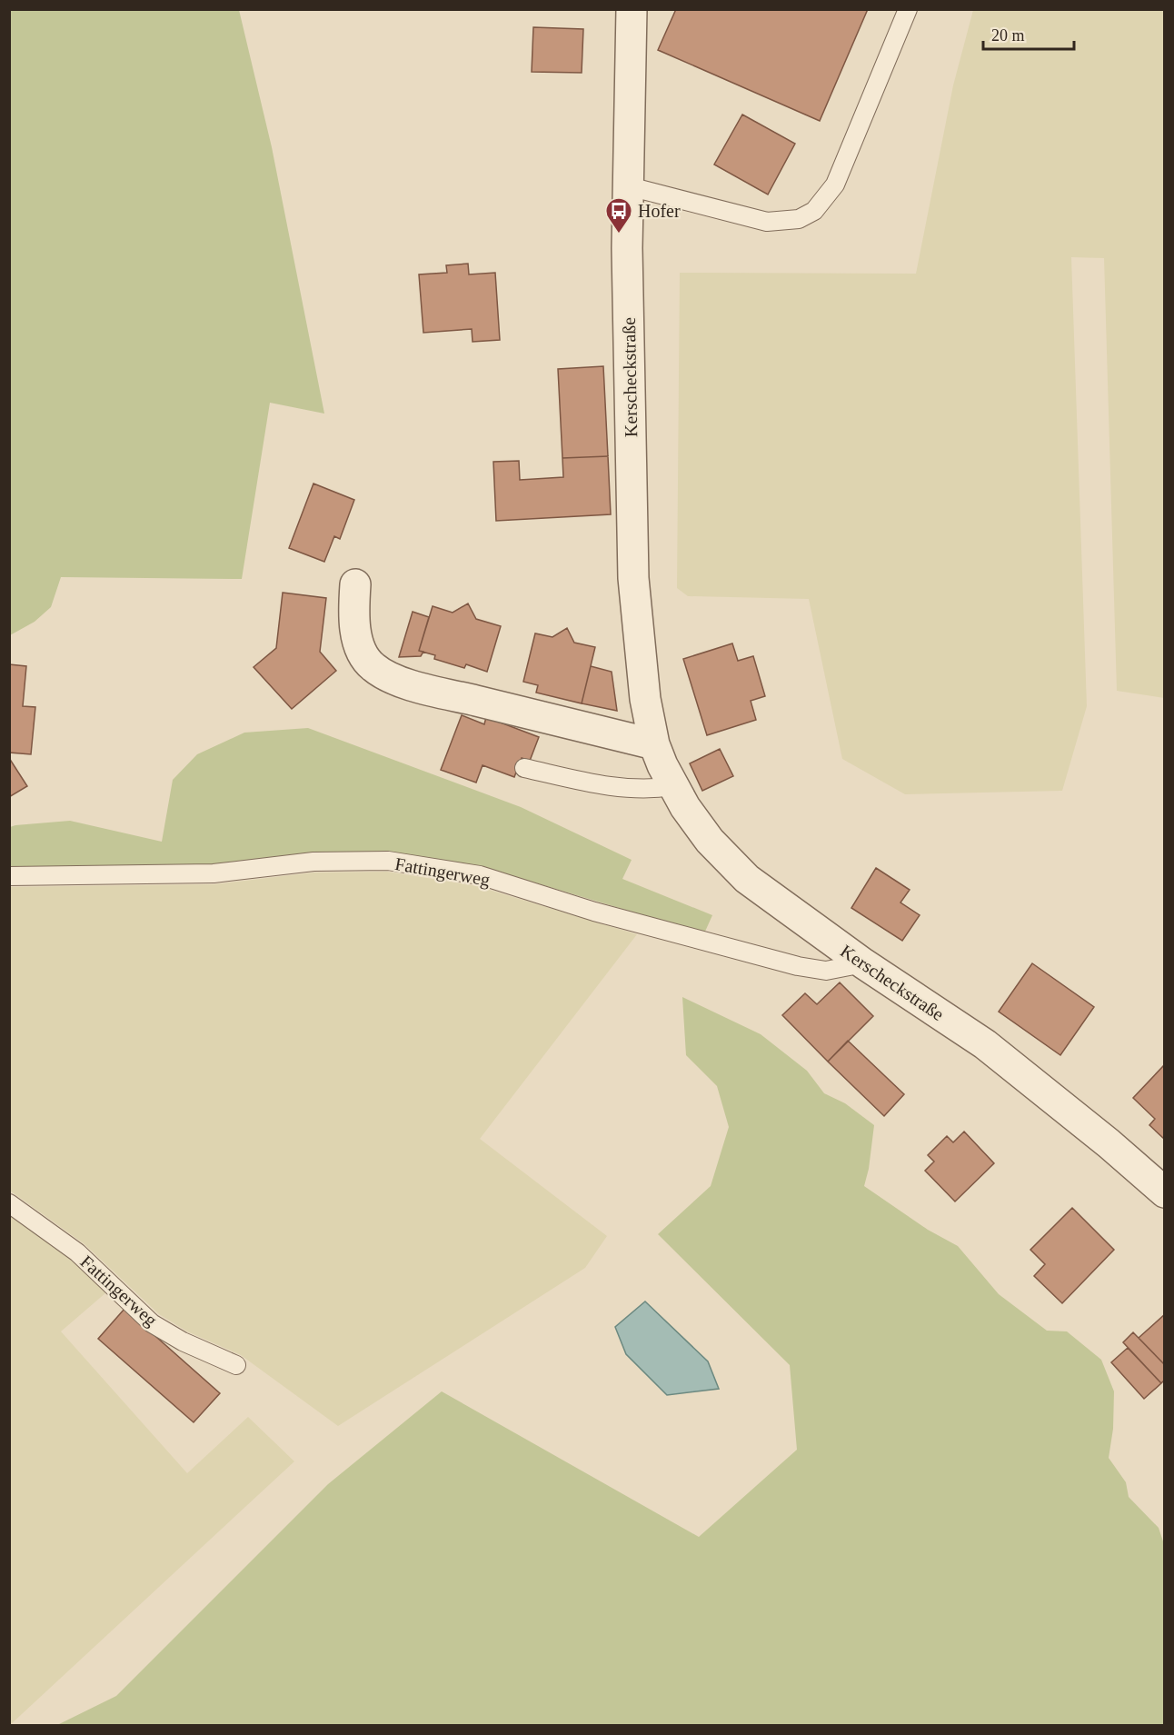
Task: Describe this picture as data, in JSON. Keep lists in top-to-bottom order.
{
  "streets": {
    "street": ["Kerscheckstraße"],
    "lane": ["Fattingerweg"]
  },
  "crossings": [
    ["Kerscheckstraße", "Fattingerweg"]
  ],
  "places": {
    "bus stop": ["Hofer"]
  },
  "scale_bar": "20 m"
}
